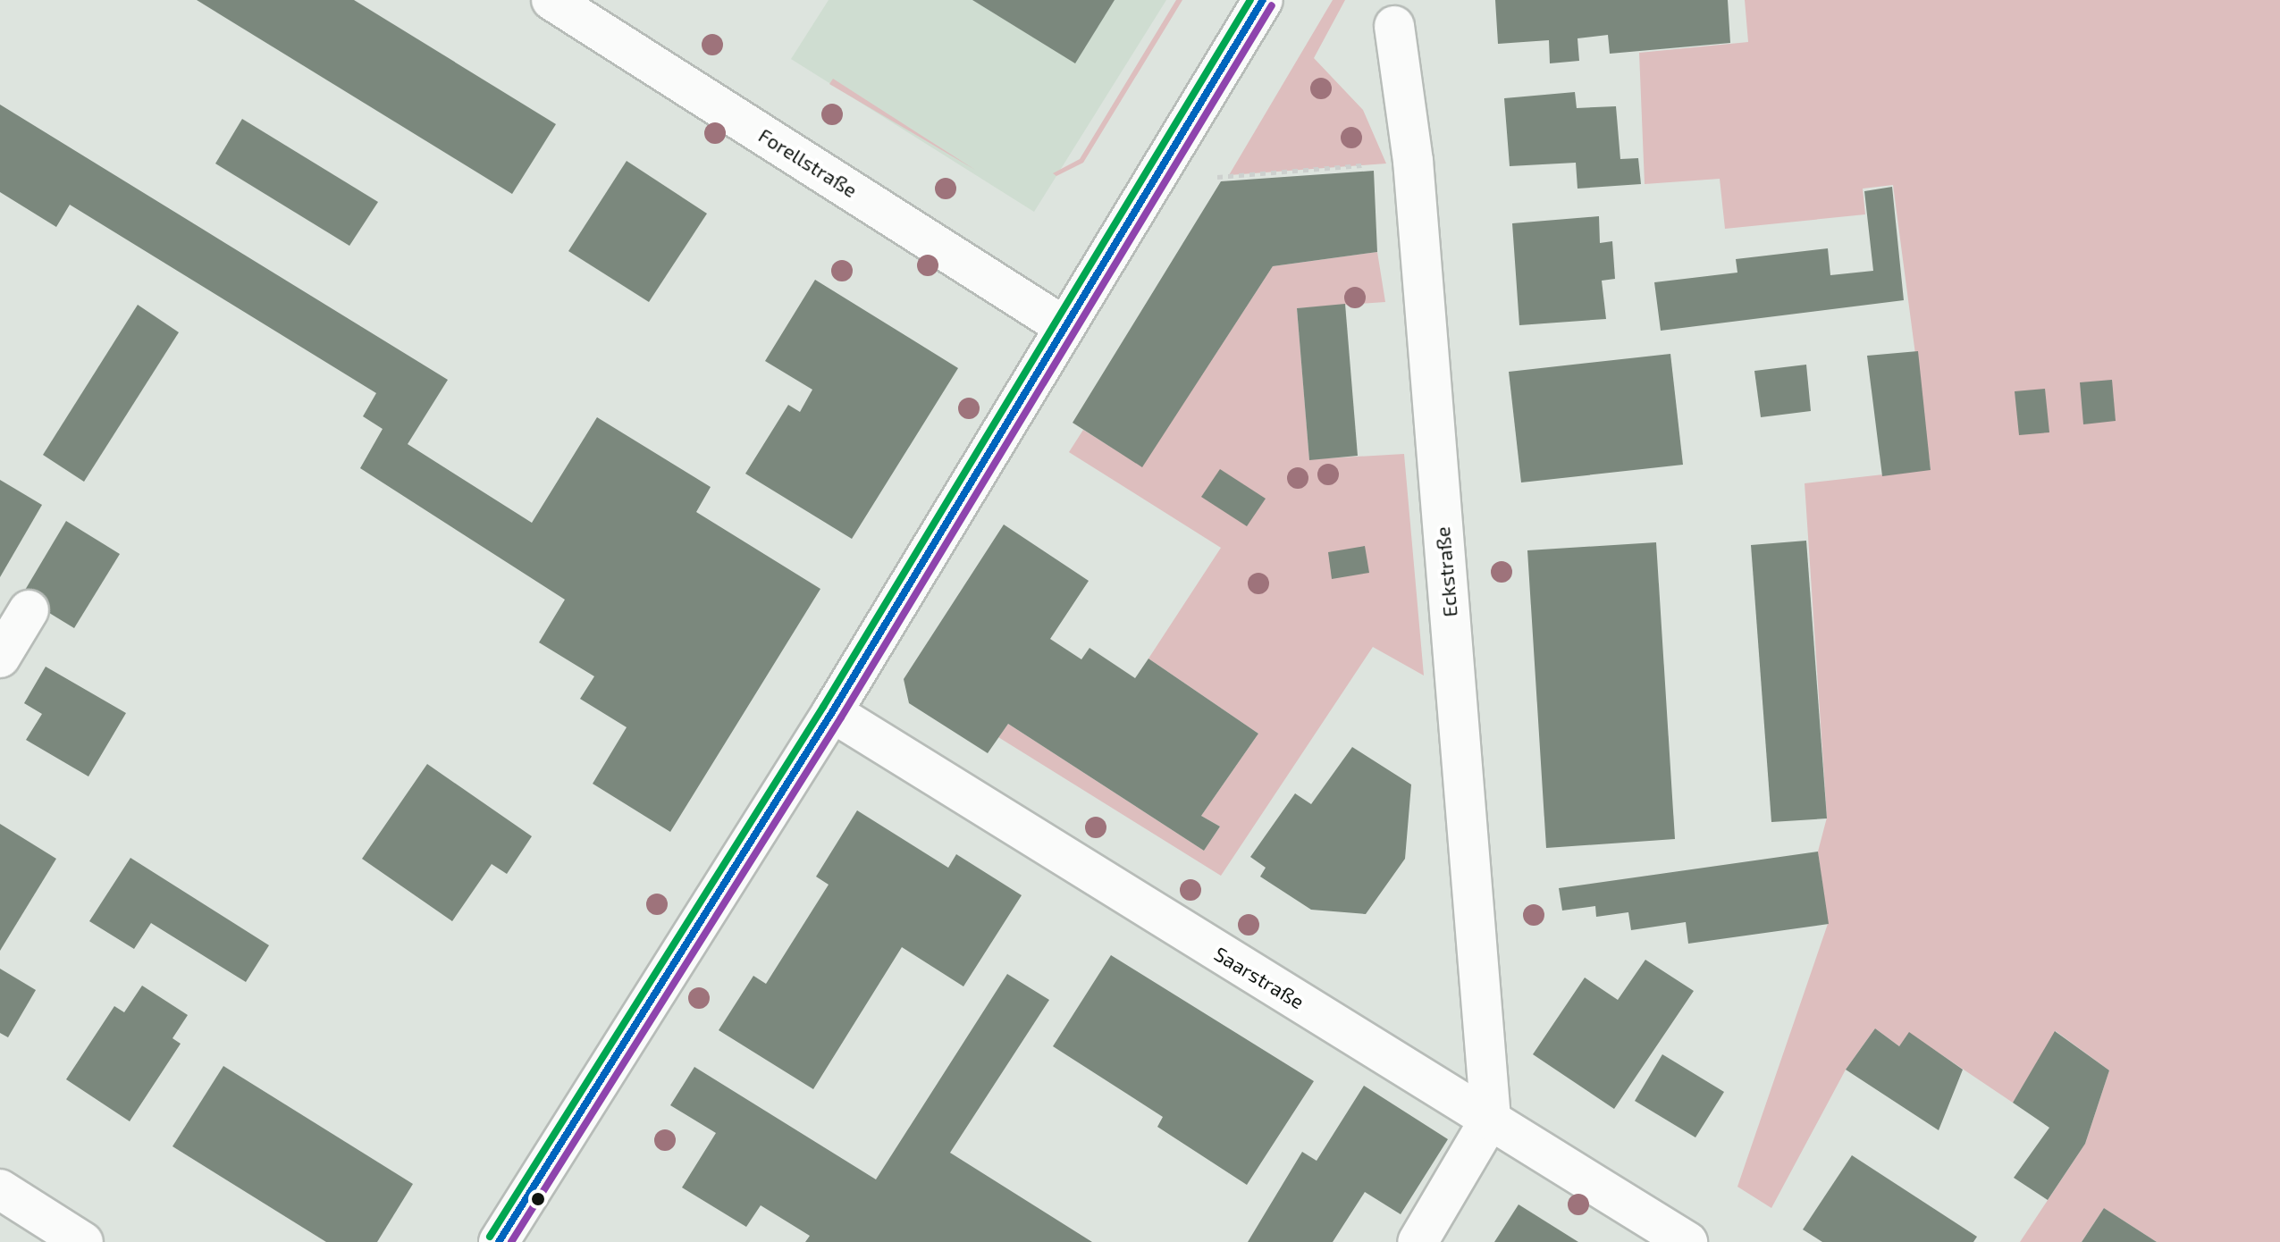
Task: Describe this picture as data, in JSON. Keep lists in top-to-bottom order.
{
  "streets": {
    "street": ["Forellstraße", "Eckstraße", "Saarstraße"]
  },
  "crossings": [
    ["Eckstraße", "Saarstraße"]
  ]
}
